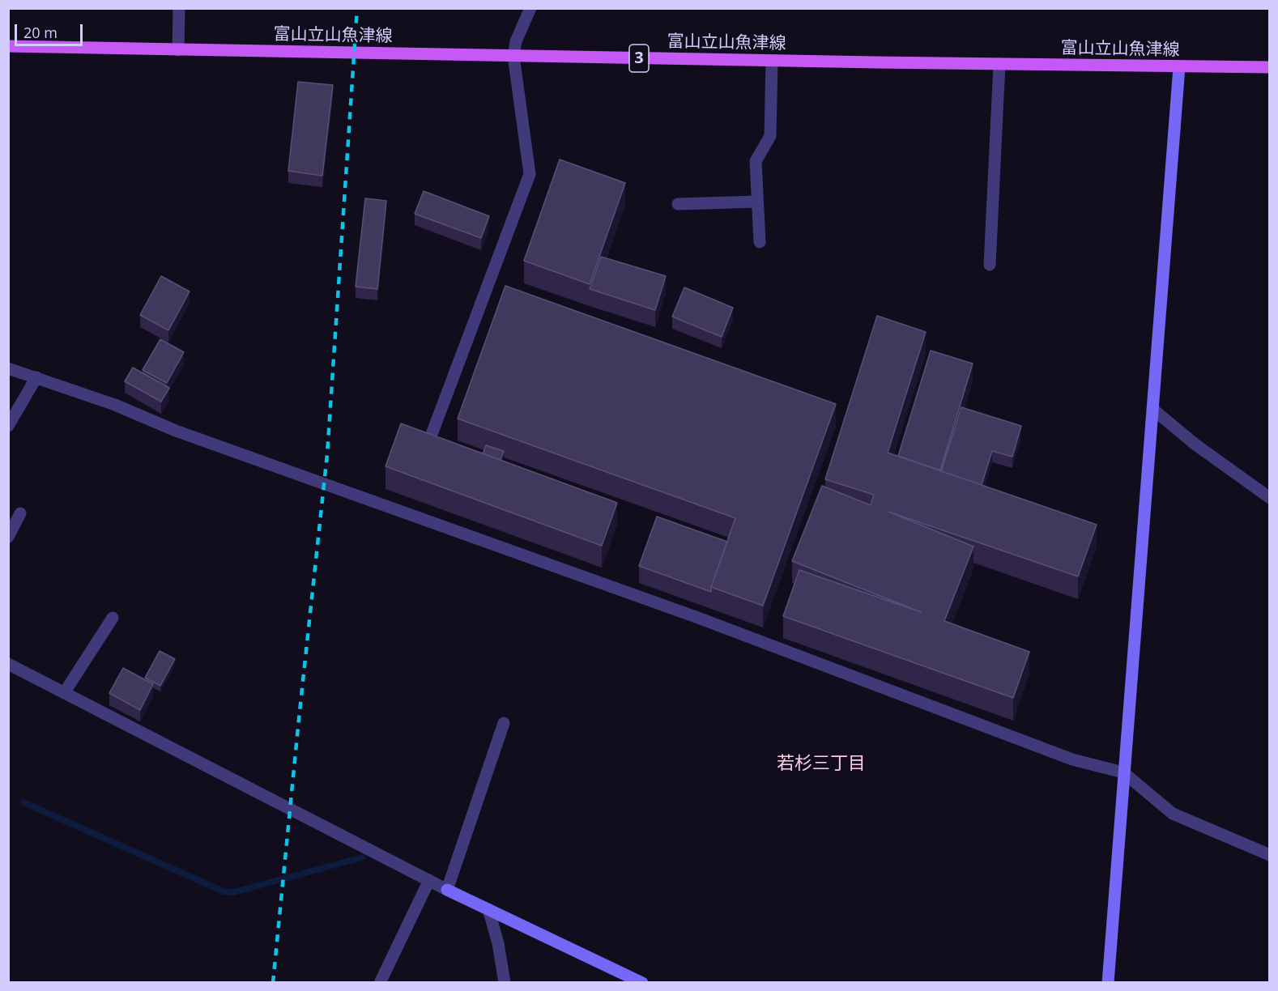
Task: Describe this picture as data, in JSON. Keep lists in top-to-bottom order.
{
  "streets": {
    "main road": ["富山立山魚津線", "3"]
  },
  "districts": ["若杉三丁目"],
  "scale_bar": "20 m"
}
